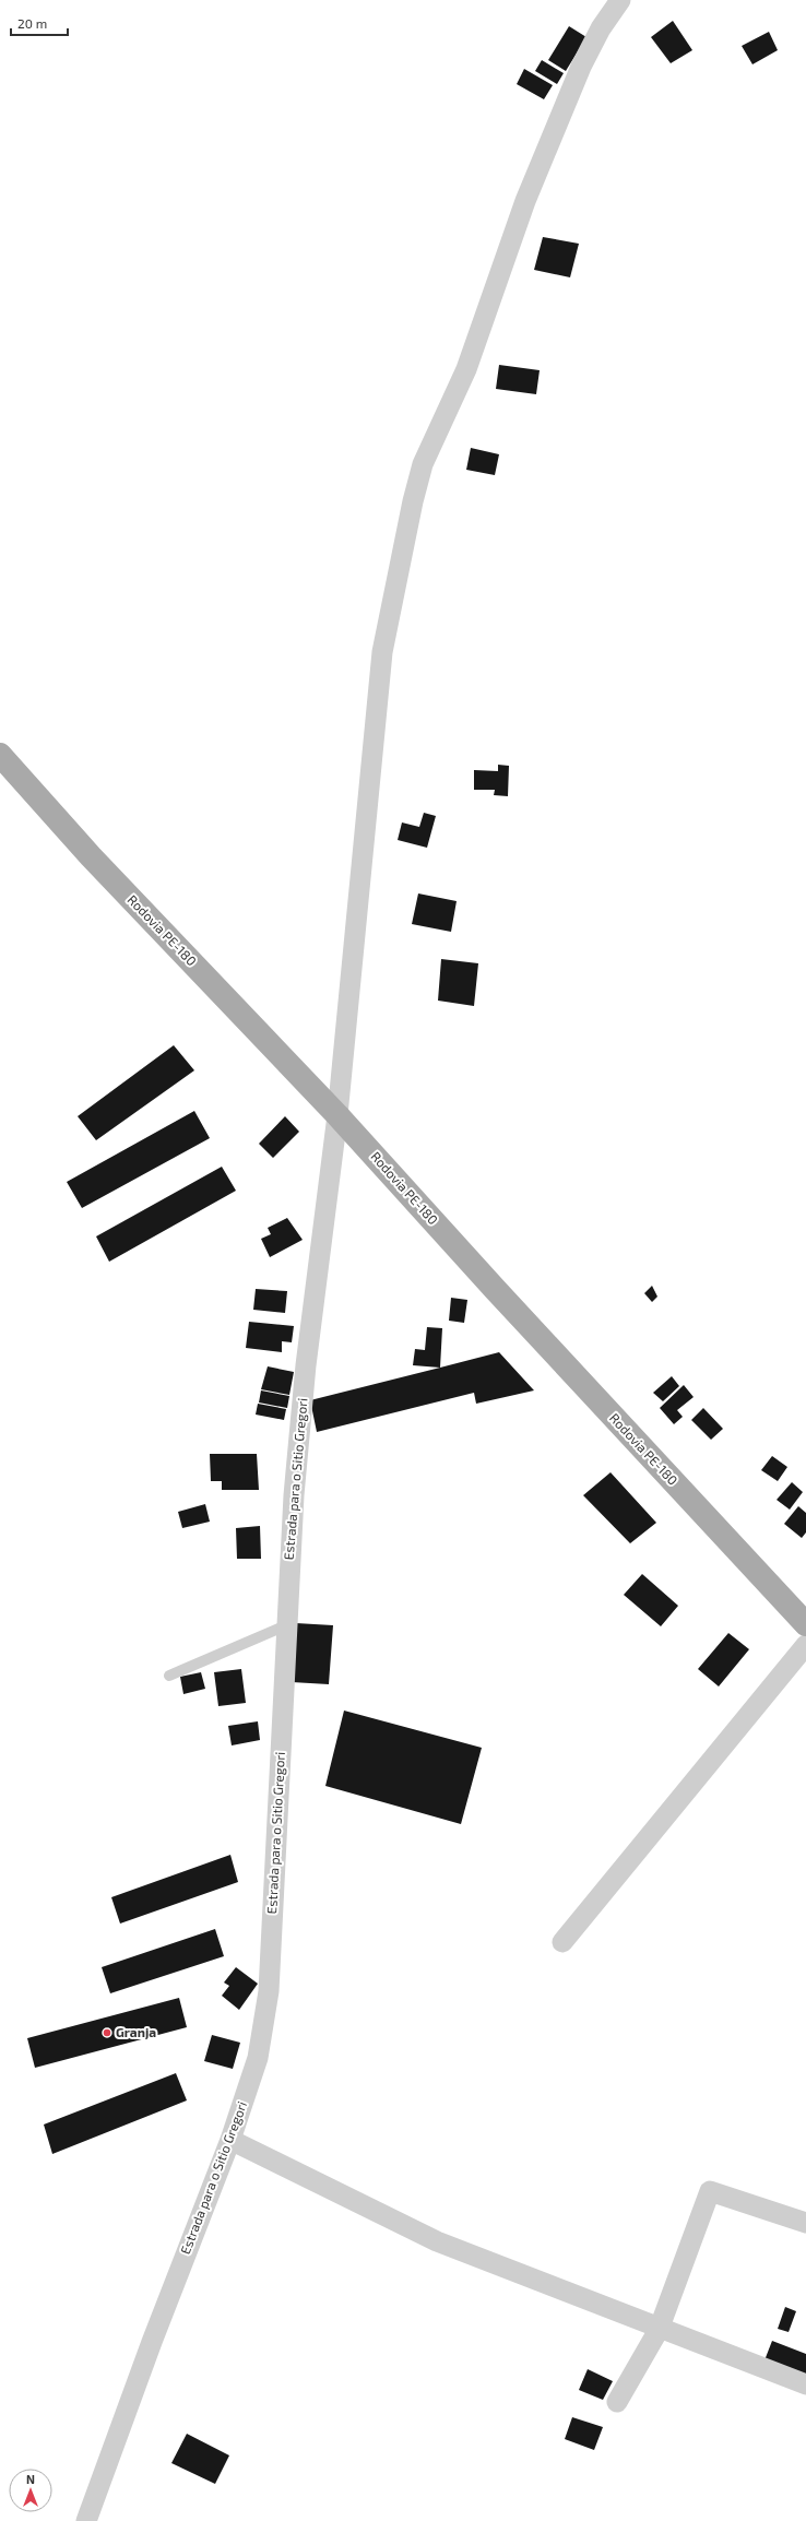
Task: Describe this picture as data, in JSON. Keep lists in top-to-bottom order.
{
  "streets": {
    "main road": ["Rodovia PE-180"],
    "street": ["Estrada para o Sitio Gregori"]
  },
  "crossings": [
    ["Rodovia PE-180", "Estrada para o Sitio Gregori"]
  ],
  "places": ["Granja"],
  "scale_bar": "20 m",
  "north": "top"
}
